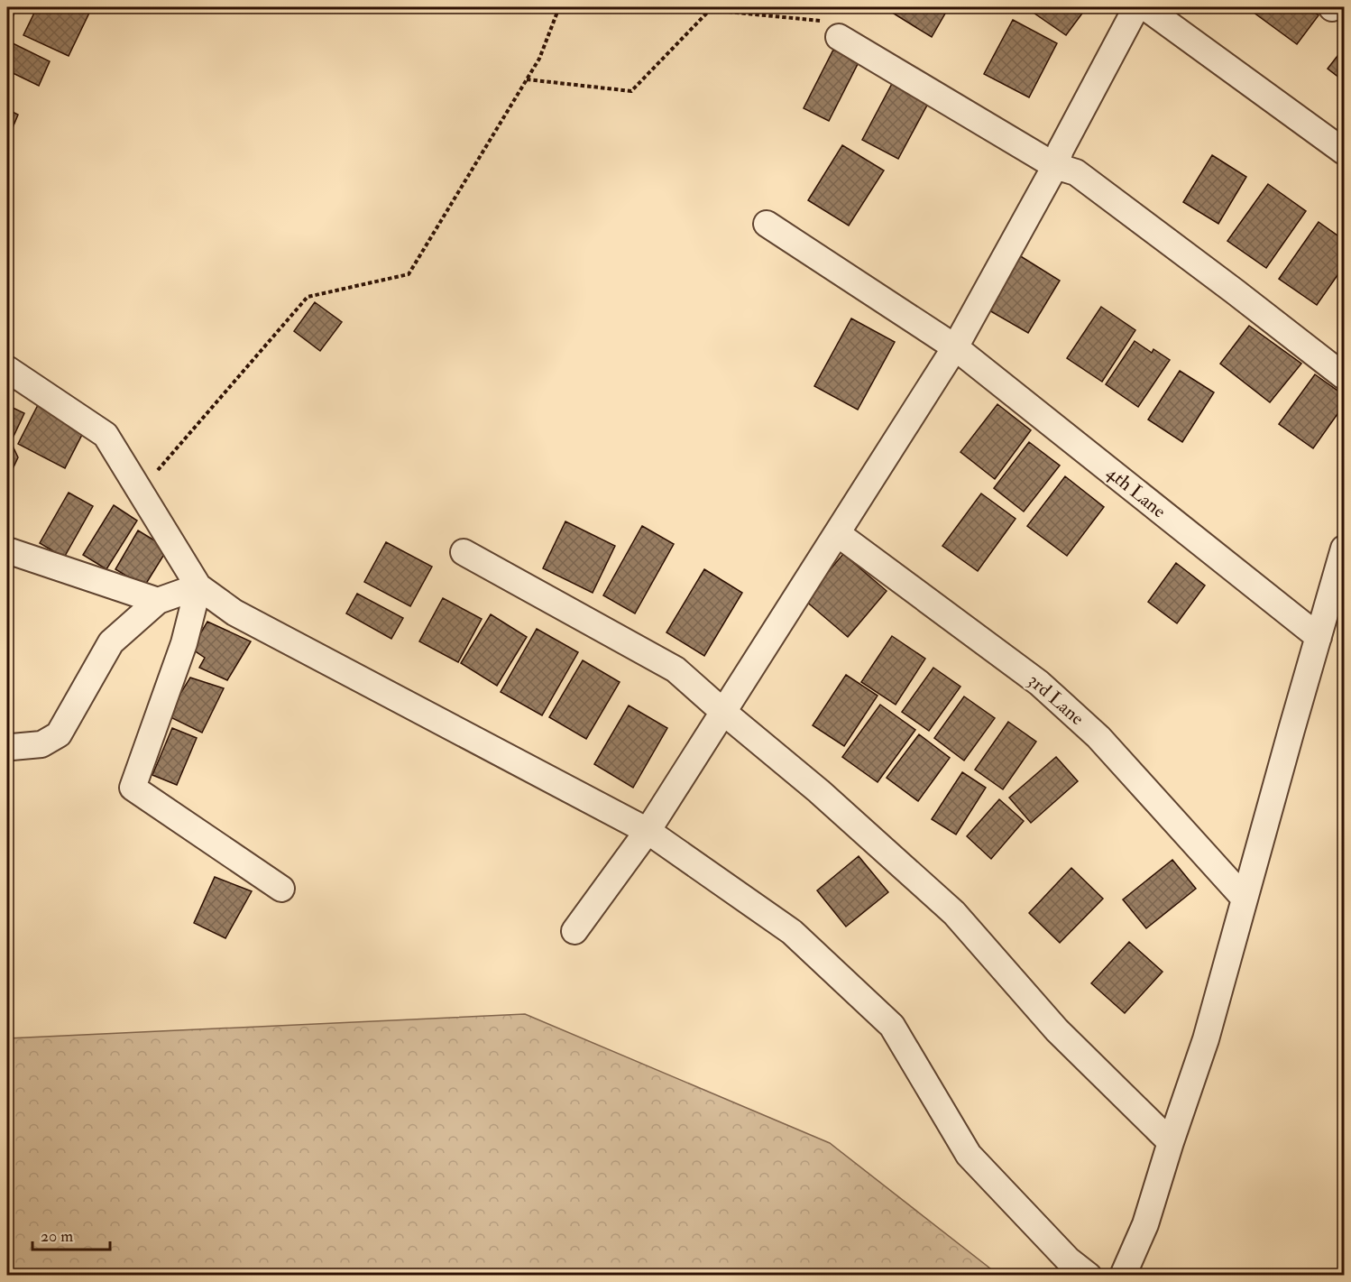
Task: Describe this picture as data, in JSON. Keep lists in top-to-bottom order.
{
  "streets": {
    "street": ["4th Lane", "3rd Lane"]
  },
  "scale_bar": "20 m"
}
